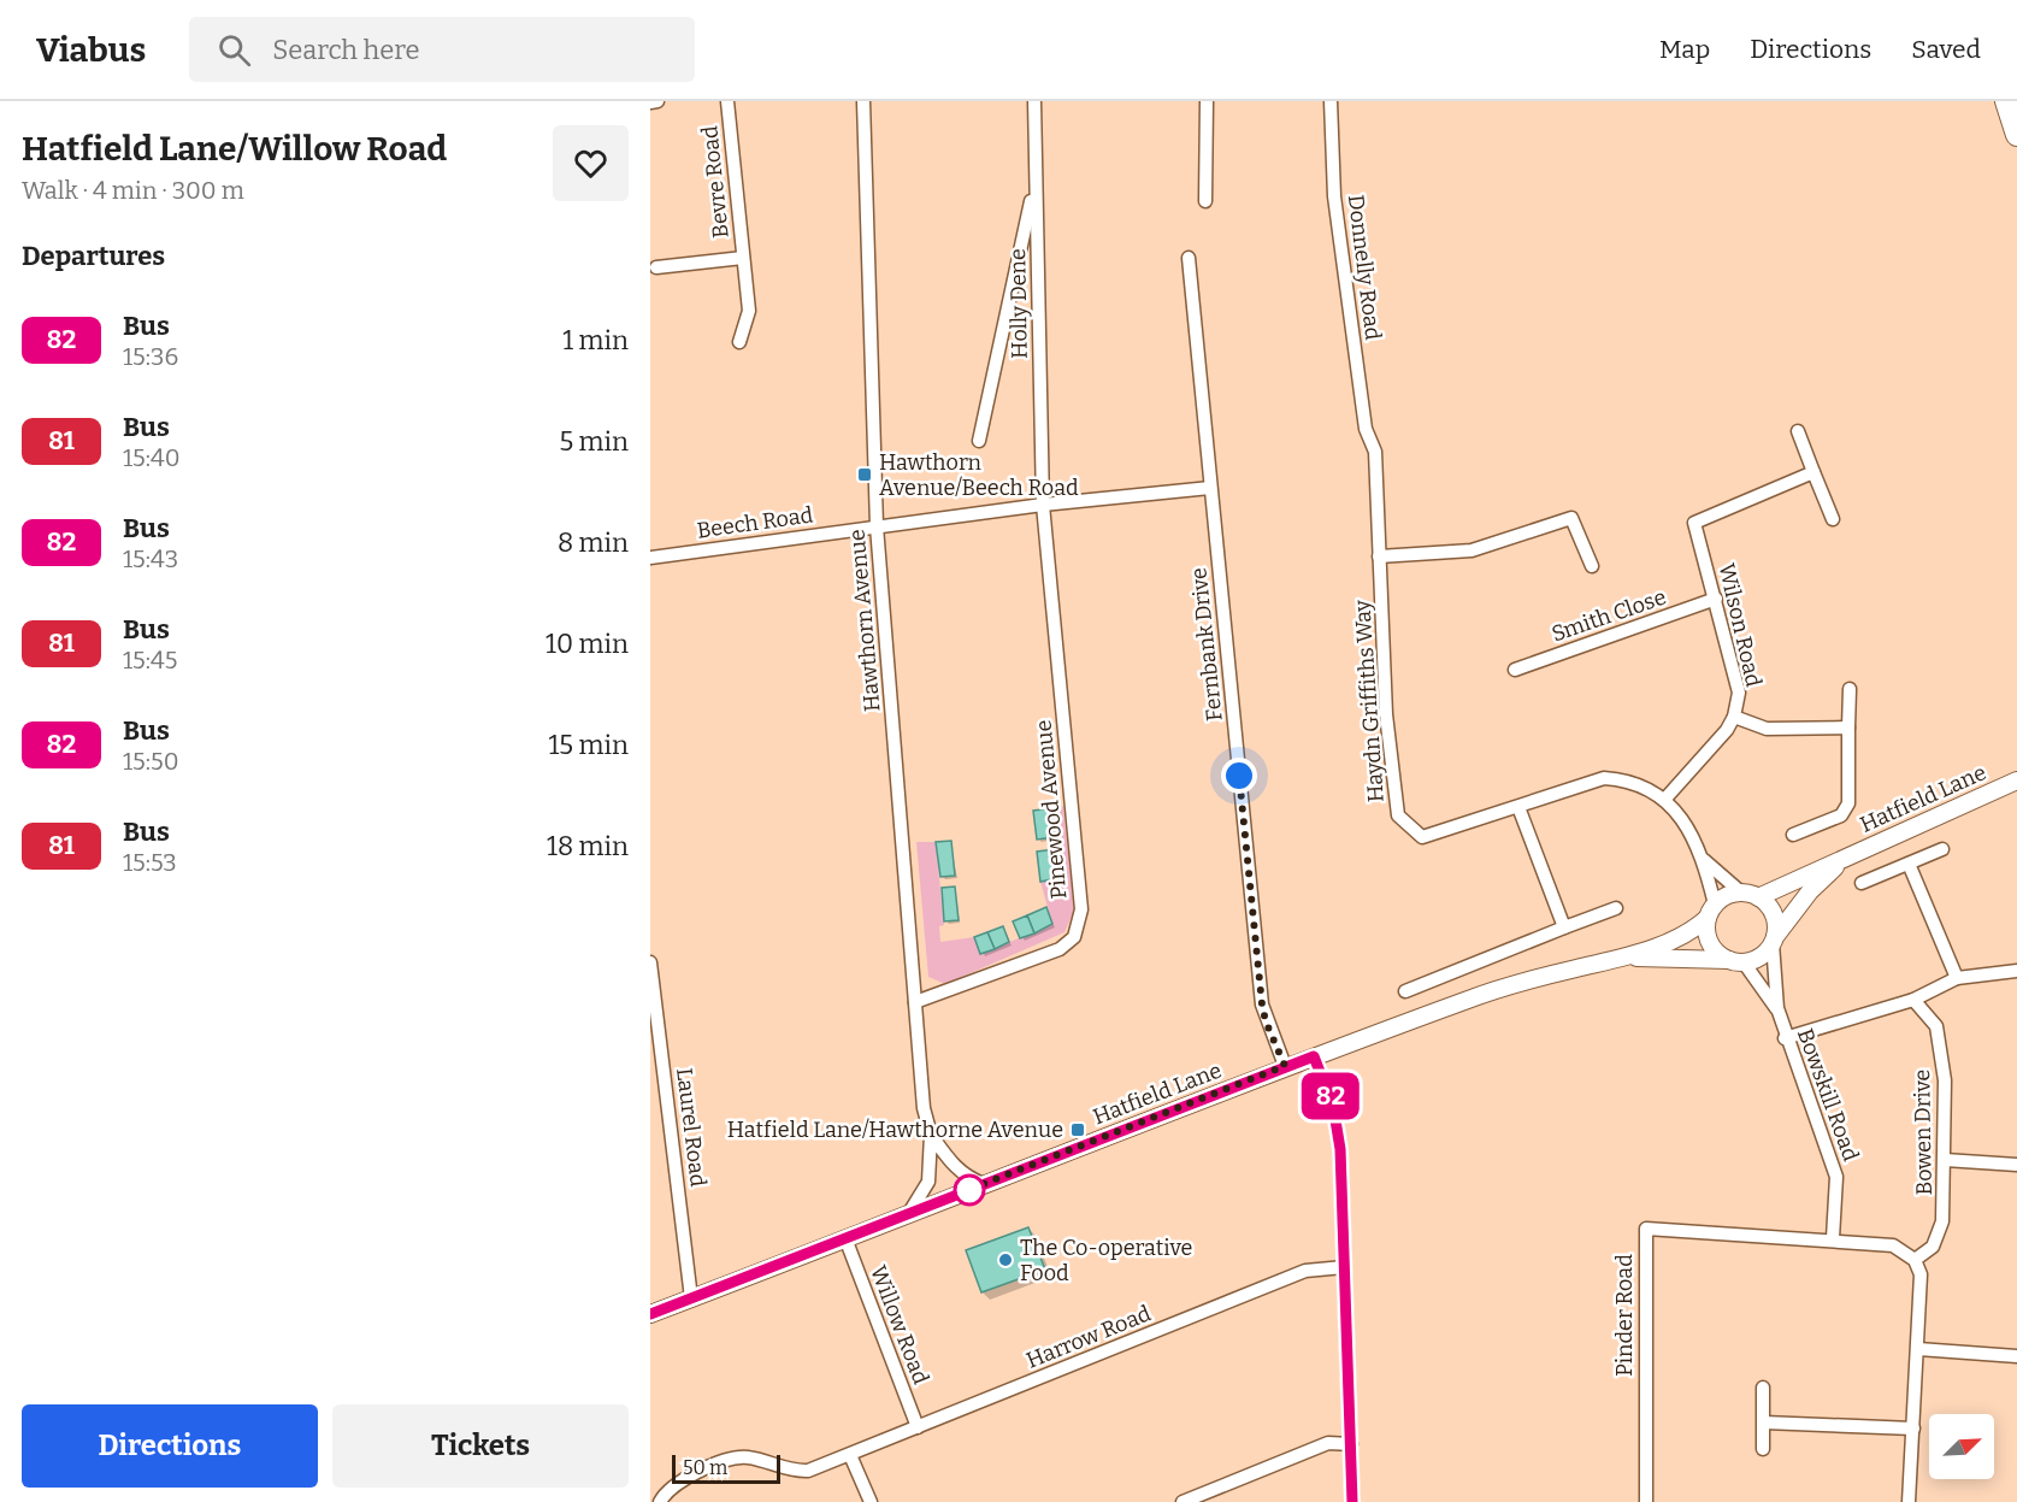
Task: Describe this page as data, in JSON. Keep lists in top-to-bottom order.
{
  "streets": {
    "street": [
      "Bevre Road",
      "Donnelly Road",
      "Holly Dene",
      "Beech Road",
      "Smith Close",
      "Hawthorn Avenue",
      "Wilson Road",
      "Fernbank Drive",
      "Haydn Griffiths Way",
      "Hatfield Lane",
      "Pinewood Avenue",
      "Bowskill Road",
      "Laurel Road",
      "Bowen Drive",
      "Pinder Road",
      "Willow Road",
      "Harrow Road"
    ]
  },
  "crossings": [
    ["Donnelly Road", "Haydn Griffiths Way"],
    ["Holly Dene", "Beech Road"],
    ["Holly Dene", "Pinewood Avenue"],
    ["Beech Road", "Hawthorn Avenue"],
    ["Beech Road", "Fernbank Drive"],
    ["Beech Road", "Pinewood Avenue"],
    ["Smith Close", "Wilson Road"],
    ["Hawthorn Avenue", "Hatfield Lane"],
    ["Hawthorn Avenue", "Pinewood Avenue"],
    ["Wilson Road", "Haydn Griffiths Way"],
    ["Fernbank Drive", "Hatfield Lane"],
    ["Haydn Griffiths Way", "Hatfield Lane"],
    ["Haydn Griffiths Way", "Bowskill Road"],
    ["Hatfield Lane", "Bowskill Road"],
    ["Hatfield Lane", "Laurel Road"],
    ["Hatfield Lane", "Willow Road"],
    ["Bowskill Road", "Pinder Road"],
    ["Willow Road", "Harrow Road"]
  ],
  "places": {
    "transit": ["Hawthorn Avenue/Beech Road", "Hatfield Lane/Hawthorne Avenue"],
    "other": ["The Co-operative Food"]
  },
  "lines": ["bus line 82"],
  "scale_bar": "50 m",
  "north": "top right",
  "page": {
    "header": "Viabus",
    "search": "Search here",
    "nav": ["Map", "Directions", "Saved"],
    "heading": [
      ["Hatfield Lane/Willow Road", "Walk · 4 min · 300 m"],
      "Departures"
    ],
    "on_map": "82",
    "list": [
      {
        "mark": "82",
        "name": "Bus",
        "note": "15:36",
        "value": "1 min"
      },
      {
        "mark": "81",
        "name": "Bus",
        "note": "15:40",
        "value": "5 min"
      },
      {
        "mark": "82",
        "name": "Bus",
        "note": "15:43",
        "value": "8 min"
      },
      {
        "mark": "81",
        "name": "Bus",
        "note": "15:45",
        "value": "10 min"
      },
      {
        "mark": "82",
        "name": "Bus",
        "note": "15:50",
        "value": "15 min"
      },
      {
        "mark": "81",
        "name": "Bus",
        "note": "15:53",
        "value": "18 min"
      }
    ],
    "buttons": ["Directions", "Tickets"],
    "scale": "50 m"
  }
}
